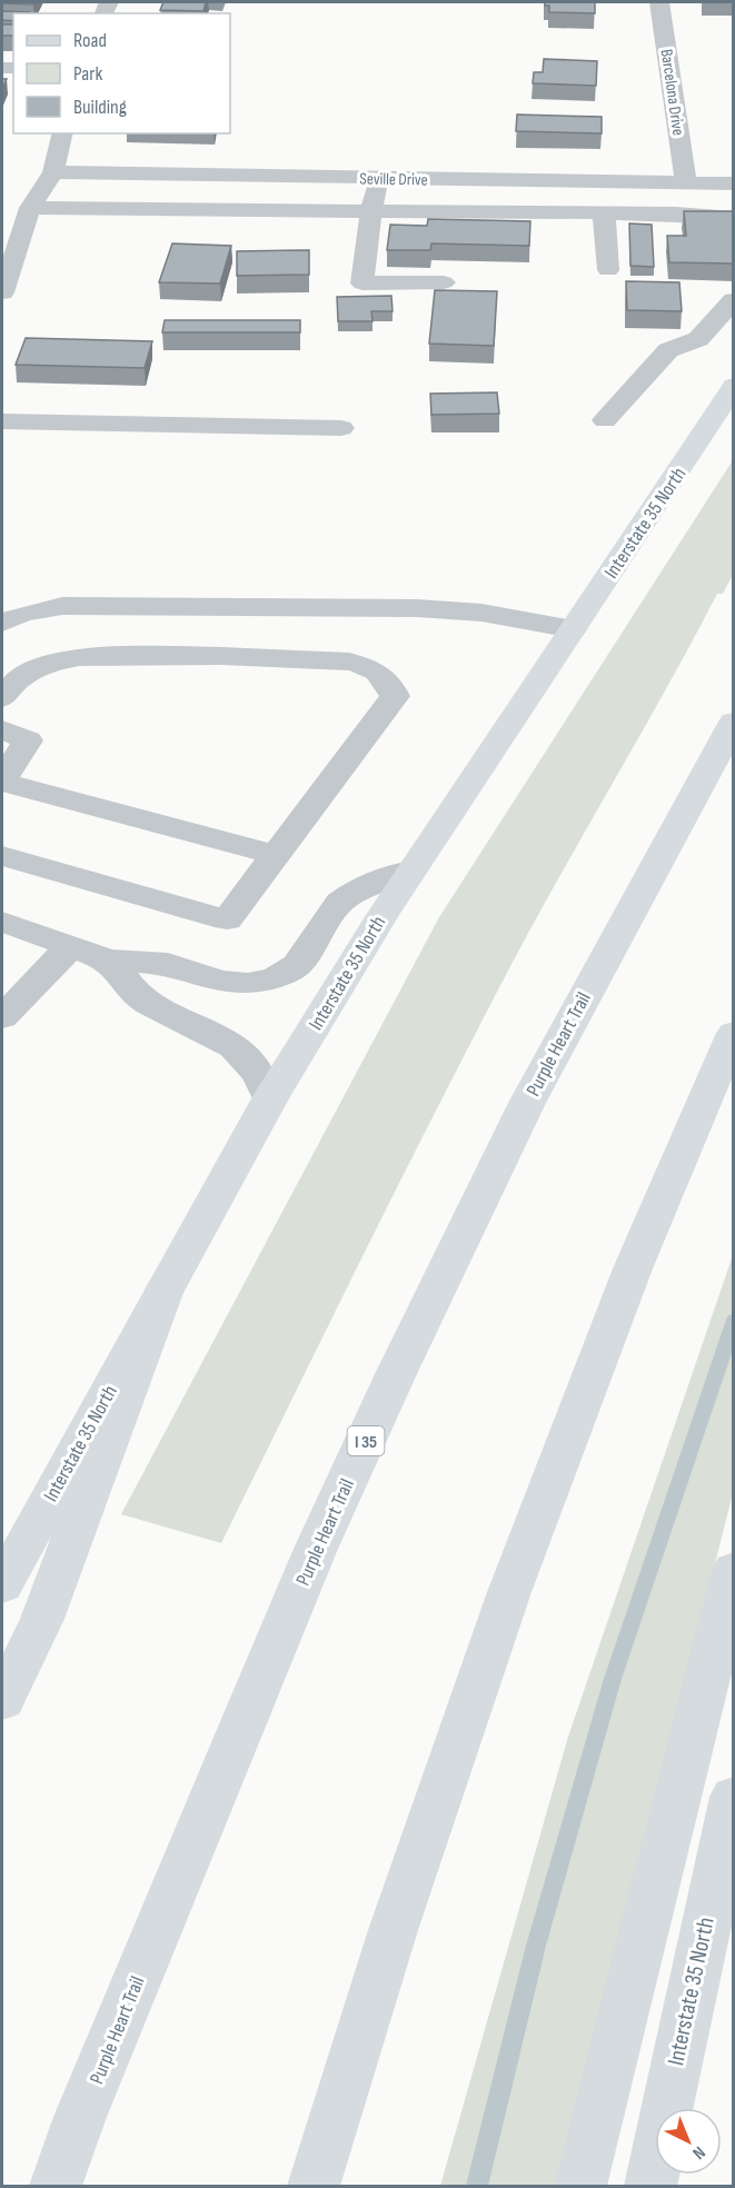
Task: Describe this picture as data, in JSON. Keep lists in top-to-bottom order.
{
  "streets": {
    "main road": ["Interstate 35 North", "Purple Heart Trail", "I 35"],
    "street": ["Barcelona Drive", "Seville Drive"]
  },
  "crossings": [
    ["Barcelona Drive", "Seville Drive"]
  ],
  "legend": ["Road", "Park", "Building"],
  "north": "bottom right"
}
